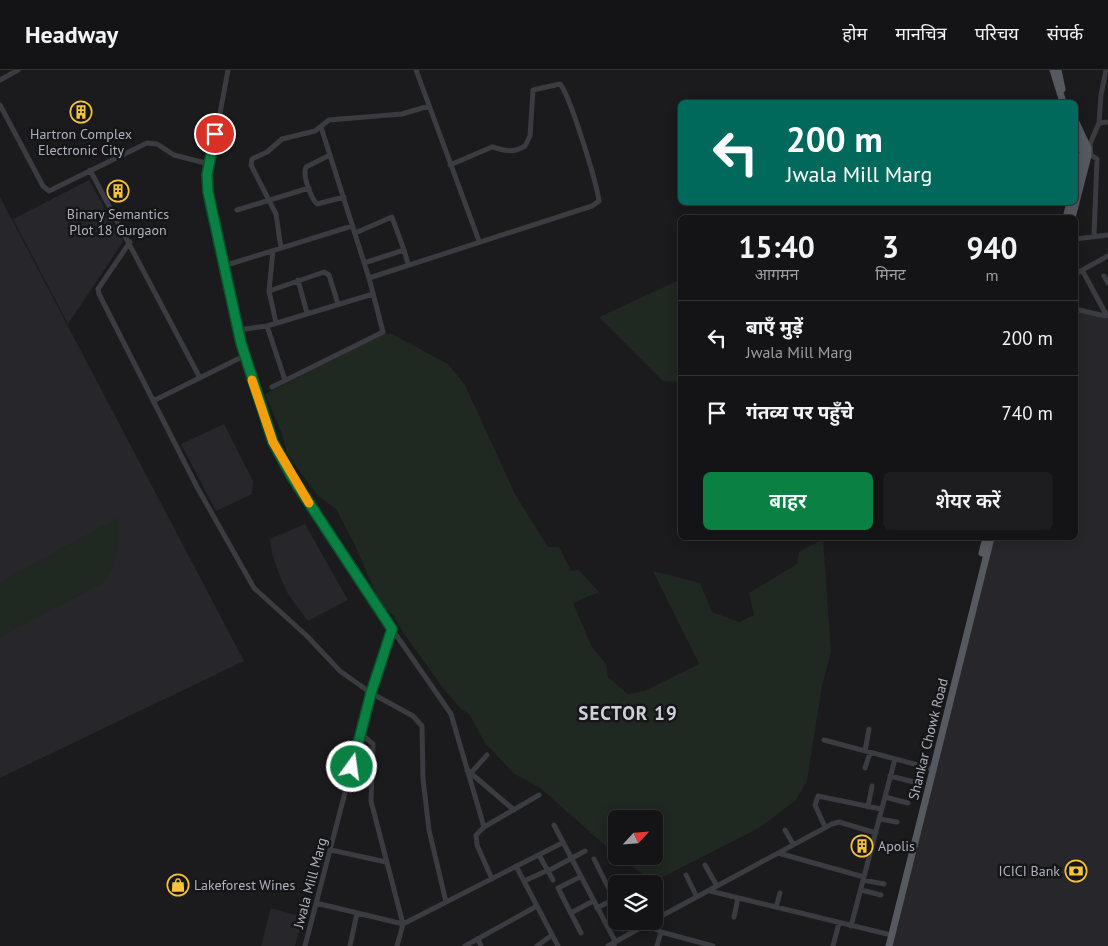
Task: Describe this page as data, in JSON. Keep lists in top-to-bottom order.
{
  "streets": {
    "main road": ["Shankar Chowk Road"],
    "street": ["Jwala Mill Marg"]
  },
  "districts": ["SECTOR 19"],
  "places": {
    "building": ["Hartron Complex Electronic City", "Binary Semantics Plot 18 Gurgaon", "Apolis"],
    "bank": ["ICICI Bank"],
    "shop": ["Lakeforest Wines"]
  },
  "north": "top right",
  "page": {
    "header": "Headway",
    "nav": [
      "होम",
      "मानचित्र",
      "परिचय",
      "संपर्क"
    ],
    "turn": ["200 m", "Jwala Mill Marg"],
    "eta": [
      "15:40",
      "आगमन",
      "3",
      "मिनट",
      "940",
      "m"
    ],
    "list": [
      {
        "name": "बाएँ मुड़ें",
        "note": "Jwala Mill Marg",
        "value": "200 m"
      },
      {
        "name": "गंतव्य पर पहुँचे",
        "value": "740 m"
      }
    ],
    "buttons": ["बाहर", "शेयर करें"]
  }
}
